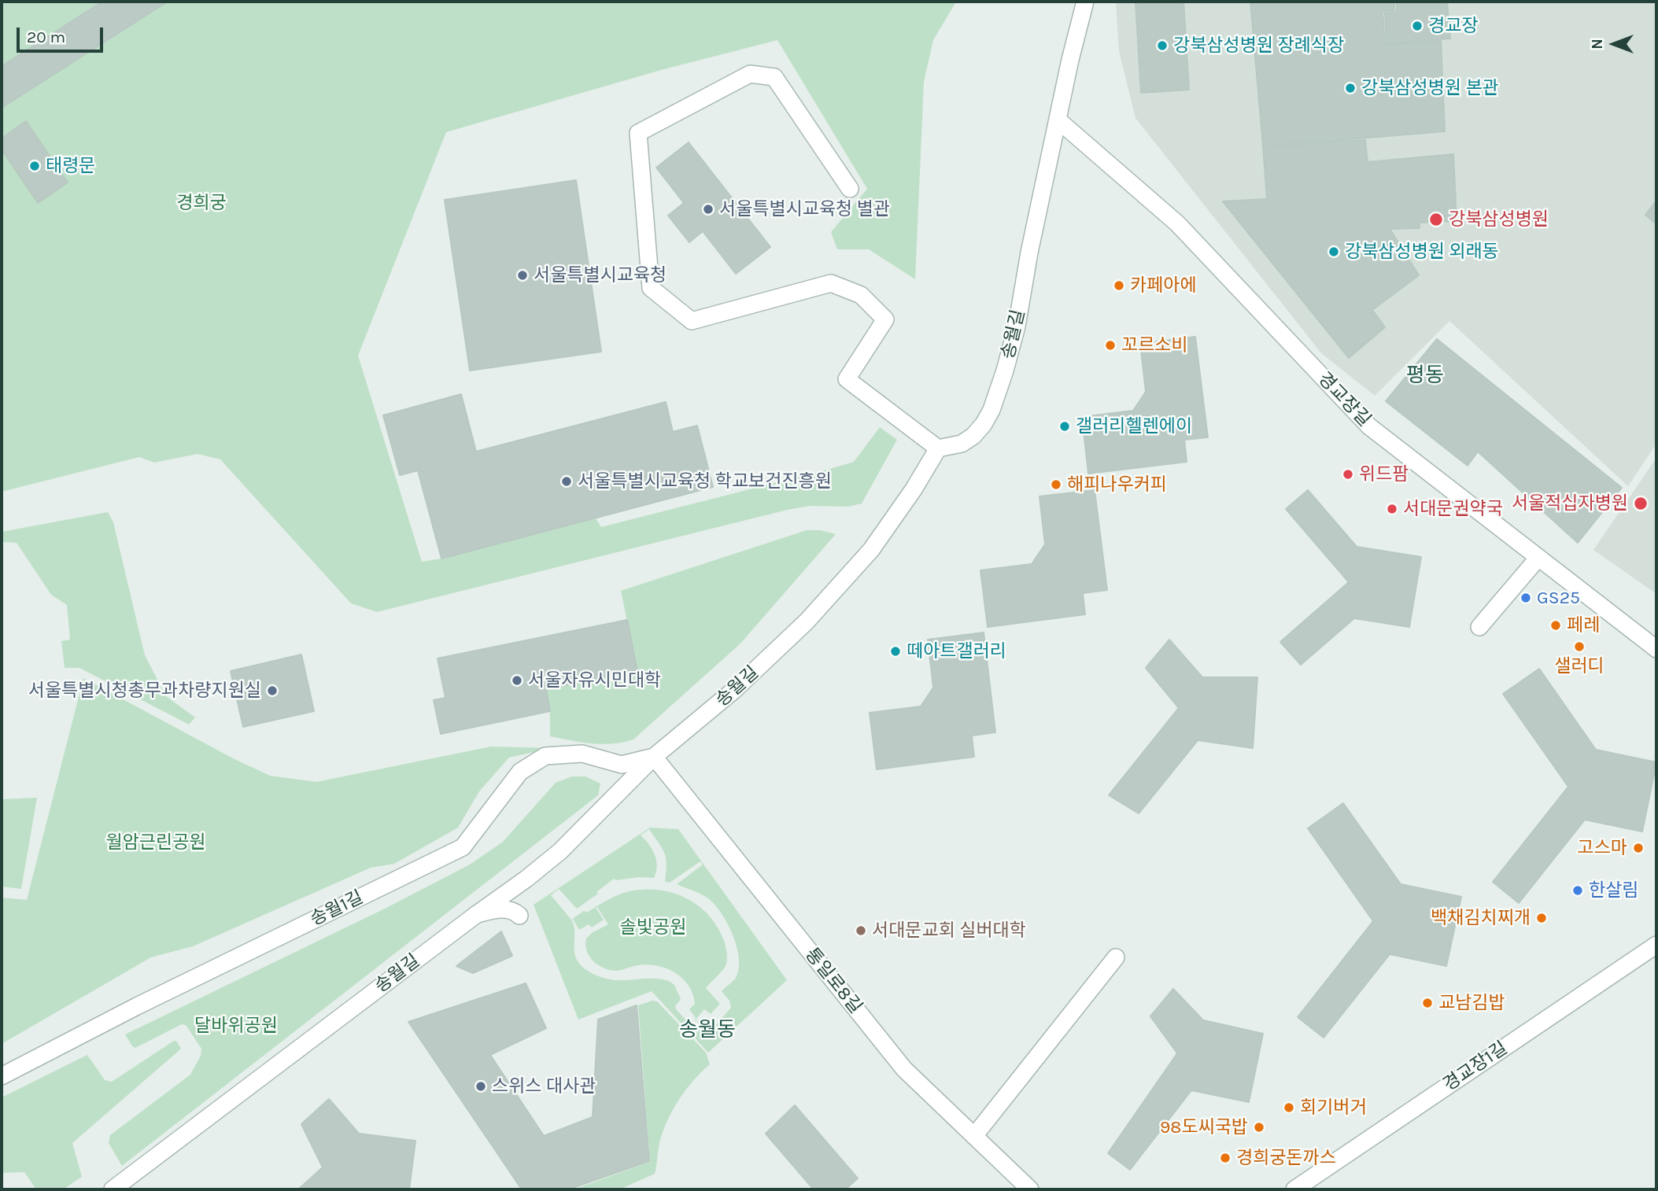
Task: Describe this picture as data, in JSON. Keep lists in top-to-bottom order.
{
  "streets": {
    "street": [
      "송월길",
      "경교장길",
      "송월1길",
      "통일로8길",
      "경교장1길"
    ]
  },
  "crossings": [
    ["송월길", "경교장길"],
    ["송월길", "송월1길"],
    ["송월길", "통일로8길"],
    ["송월1길", "통일로8길"]
  ],
  "districts": ["평동", "송월동"],
  "parks": [
    "경희궁",
    "월암근린공원",
    "솔빛공원",
    "달바위공원"
  ],
  "places": [
    "경교장",
    "강북삼성병원 장례식장",
    "강북삼성병원 본관",
    "태령문",
    "서울특별시교육청 별관",
    "강북삼성병원",
    "강북삼성병원 외래동",
    "서울특별시교육청",
    "카페아에",
    "꼬르소비",
    "갤러리헬렌에이",
    "위드팜",
    "서울특별시교육청 학교보건진흥원",
    "해피나우커피",
    "서울적십자병원",
    "서대문권약국",
    "GS25",
    "페레",
    "샐러디",
    "떼아트갤러리",
    "서울자유시민대학",
    "서울특별시청총무과차량지원실",
    "고스마",
    "한살림",
    "백채김치찌개",
    "서대문교회 실버대학",
    "교남김밥",
    "스위스 대사관",
    "회기버거",
    "98도씨국밥",
    "경희궁돈까스"
  ],
  "scale_bar": "20 m",
  "north": "left"
}
